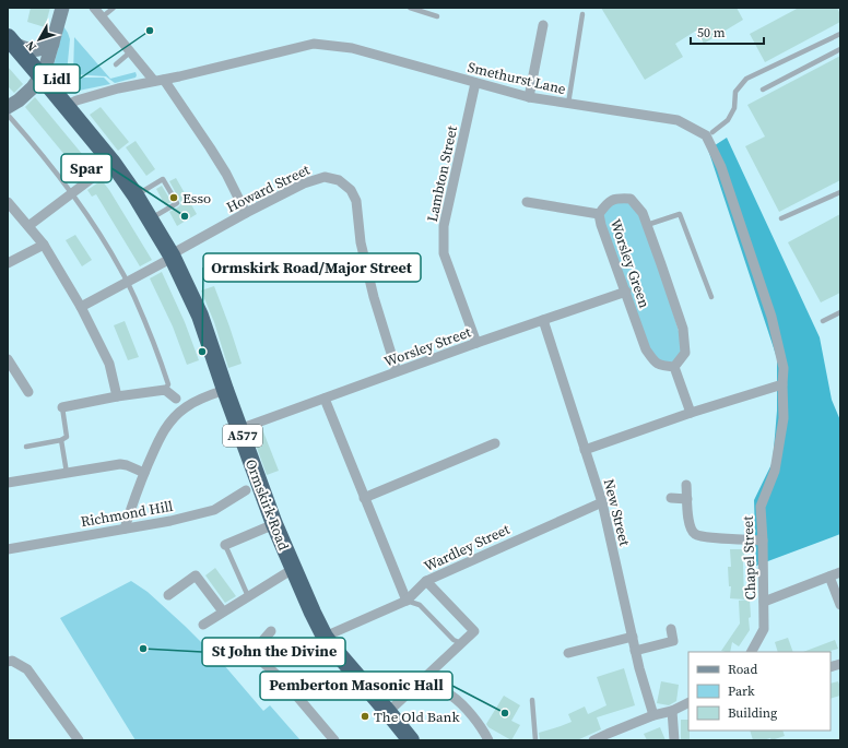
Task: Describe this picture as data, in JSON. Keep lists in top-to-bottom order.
{
  "streets": {
    "highway": ["A577", "Ormskirk Road"],
    "street": [
      "Smethurst Lane",
      "Lambton Street",
      "Howard Street",
      "Worsley Green",
      "Worsley Street",
      "New Street",
      "Richmond Hill",
      "Wardley Street",
      "Chapel Street"
    ]
  },
  "crossings": [
    ["Smethurst Lane", "Lambton Street"],
    ["Smethurst Lane", "Ormskirk Road"],
    ["Smethurst Lane", "Chapel Street"],
    ["Lambton Street", "Worsley Street"],
    ["Howard Street", "Worsley Street"],
    ["Howard Street", "Ormskirk Road"],
    ["Worsley Green", "Worsley Street"],
    ["Worsley Street", "Ormskirk Road"],
    ["Worsley Street", "New Street"],
    ["Ormskirk Road", "Wardley Street"],
    ["New Street", "Wardley Street"]
  ],
  "places": [
    "Lidl",
    "Esso",
    "Spar",
    "Ormskirk Road/Major Street",
    "St John the Divine",
    "Pemberton Masonic Hall",
    "The Old Bank"
  ],
  "legend": ["Road", "Park", "Building"],
  "scale_bar": "50 m",
  "north": "bottom left"
}
